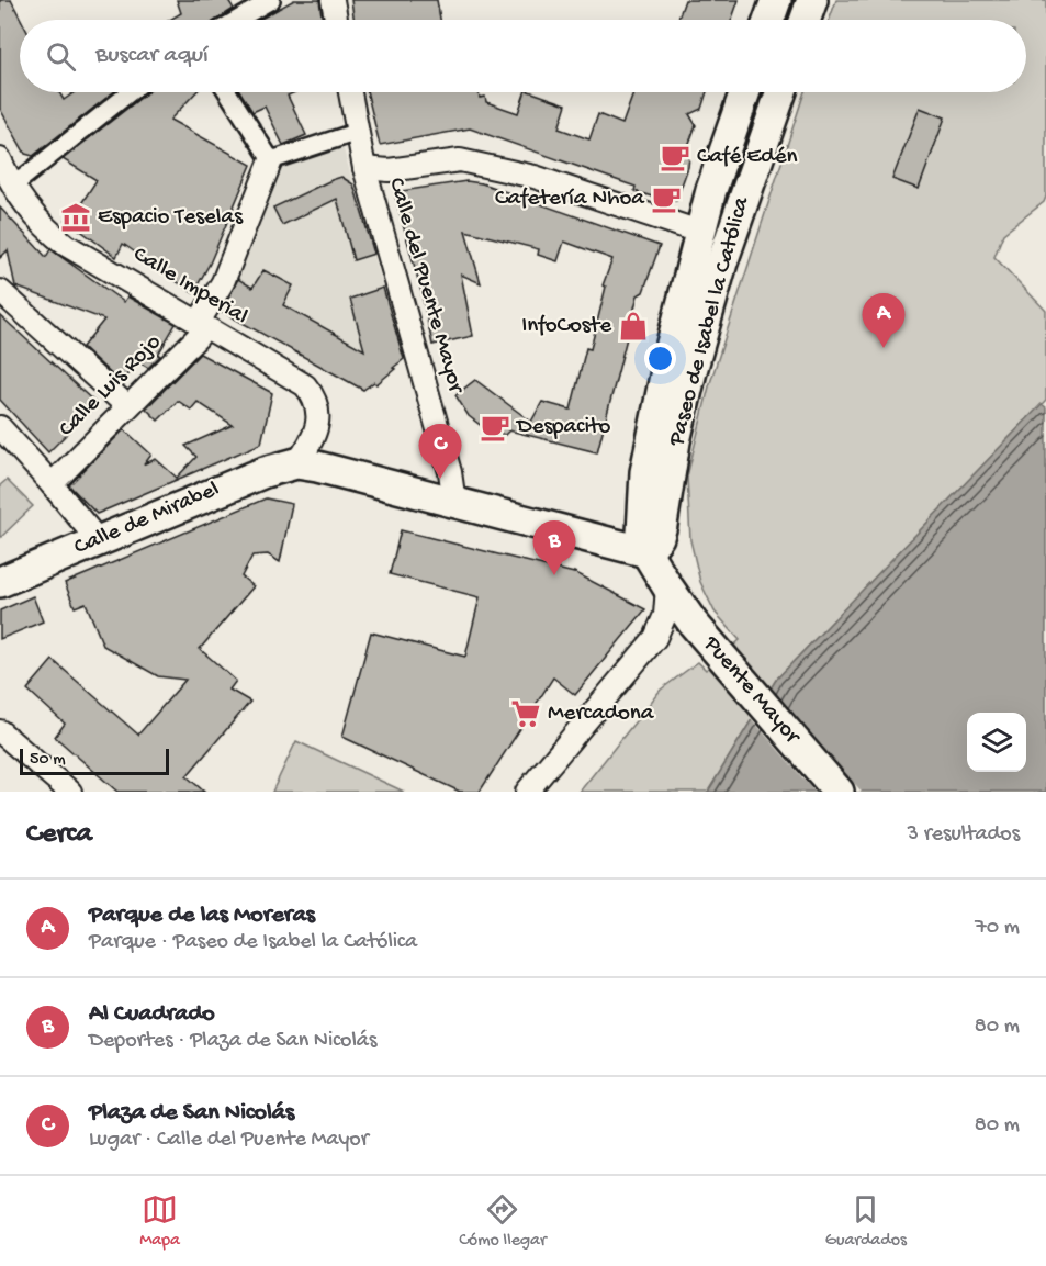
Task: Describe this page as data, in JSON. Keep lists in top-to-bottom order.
{
  "streets": {
    "main road": ["Paseo de Isabel la Católica", "Calle de Mirabel", "Puente Mayor"],
    "street": ["Calle del Puente Mayor", "Calle Imperial", "Calle Luis Rojo"]
  },
  "crossings": [
    ["Calle Imperial", "Calle Luis Rojo"],
    ["Calle Imperial", "Calle de Mirabel"],
    ["Paseo de Isabel la Católica", "Puente Mayor"]
  ],
  "places": {
    "cafe": ["Café Edén", "Cafetería Nhoa", "Despacito"],
    "museum": ["Espacio Teselas"],
    "shop": ["InfoCoste"],
    "supermarket": ["Mercadona"]
  },
  "scale_bar": "50 m",
  "page": {
    "search": "Buscar aquí",
    "pins": ["A", "C", "B"],
    "scale": "50 m",
    "heading": ["Cerca", "3 resultados"],
    "list": [
      {
        "mark": "A",
        "name": "Parque de las Moreras",
        "note": "Parque · Paseo de Isabel la Católica",
        "value": "70 m"
      },
      {
        "mark": "B",
        "name": "Al Cuadrado",
        "note": "Deportes · Plaza de San Nicolás",
        "value": "80 m"
      },
      {
        "mark": "C",
        "name": "Plaza de San Nicolás",
        "note": "Lugar · Calle del Puente Mayor",
        "value": "80 m"
      }
    ],
    "nav": ["Mapa", "Cómo llegar", "Guardados"]
  }
}
